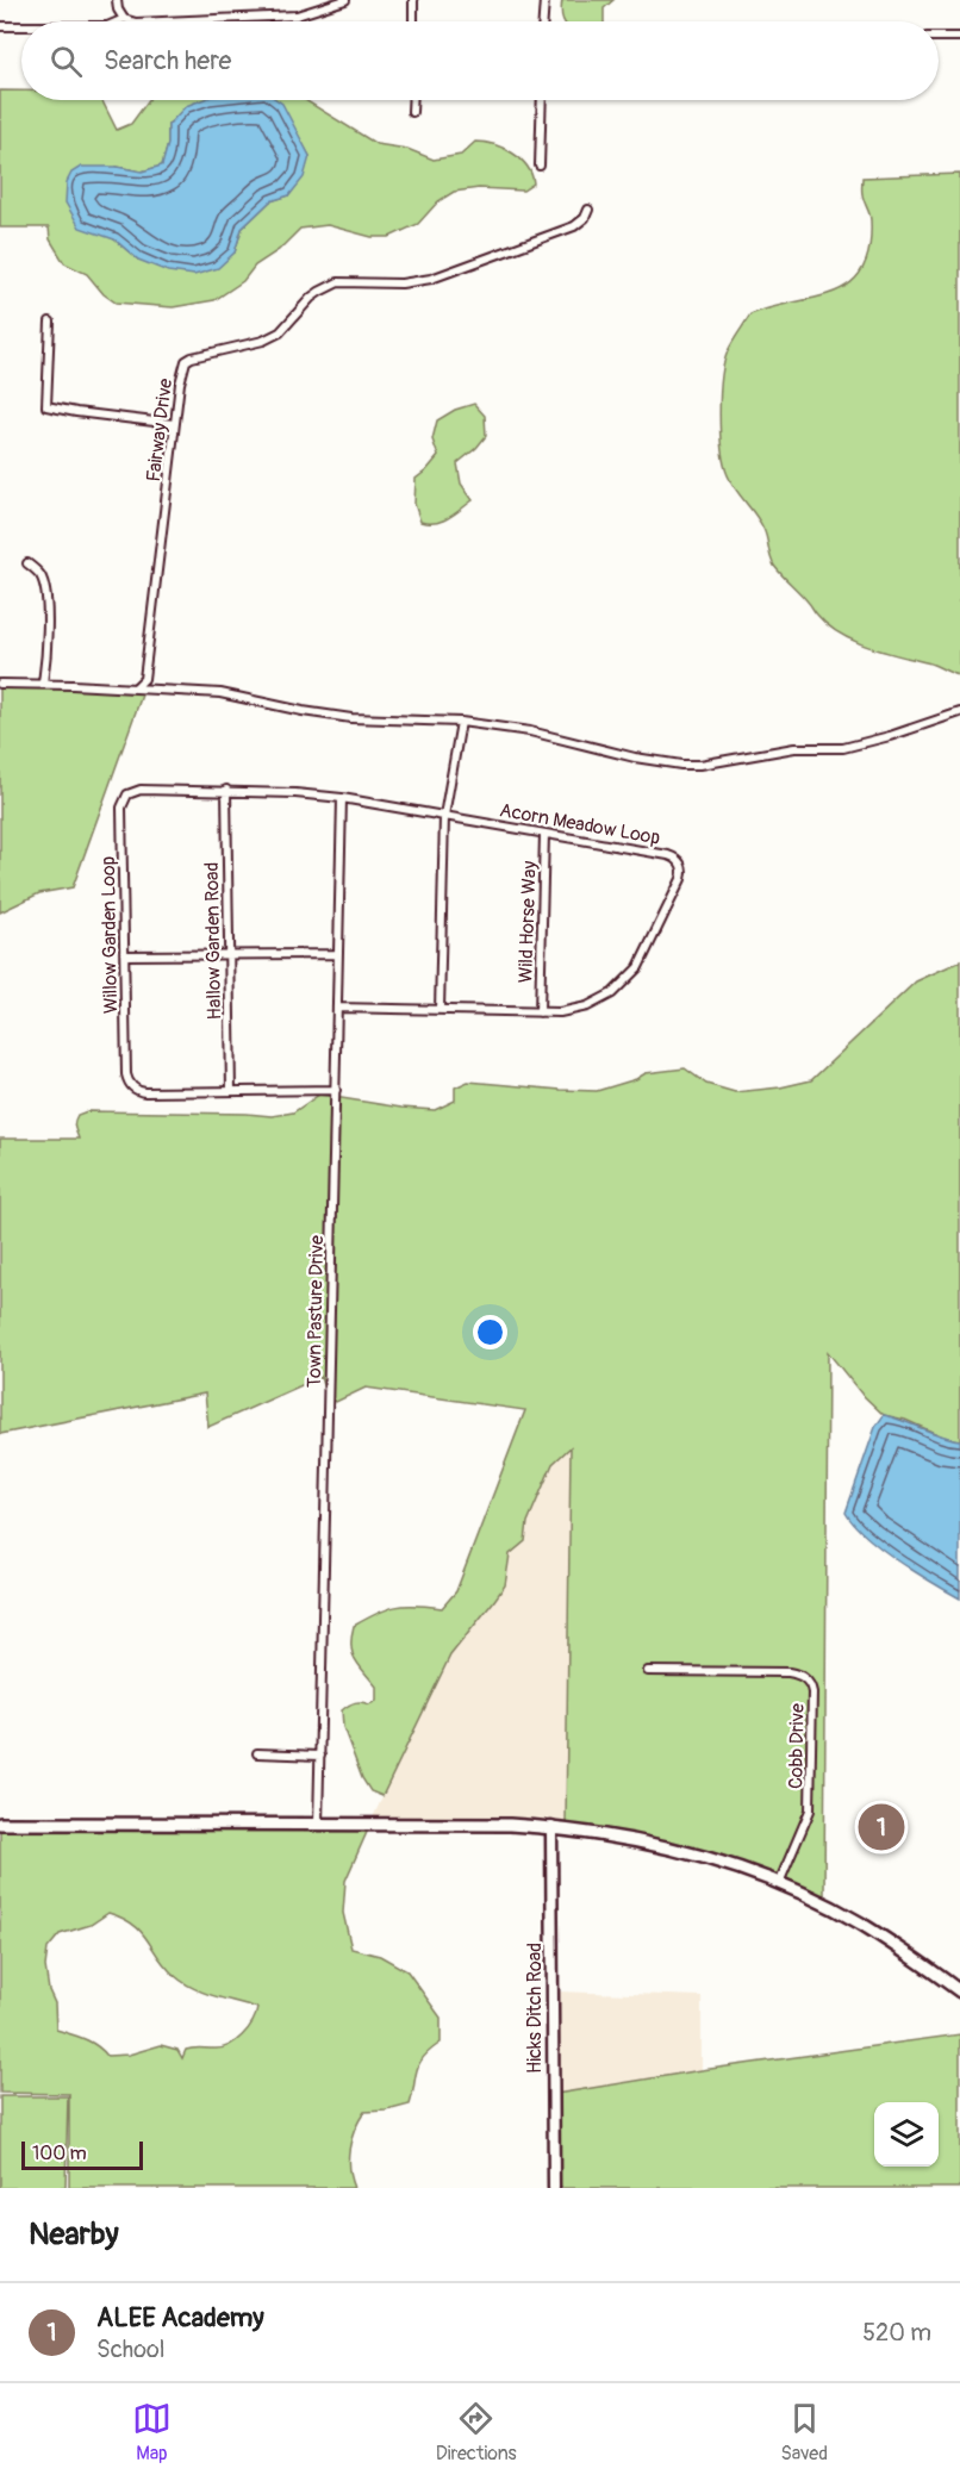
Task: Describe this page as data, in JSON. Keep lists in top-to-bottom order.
{
  "streets": {
    "street": [
      "Fairway Drive",
      "Acorn Meadow Loop",
      "Wild Horse Way",
      "Willow Garden Loop",
      "Hallow Garden Road",
      "Town Pasture Drive",
      "Cobb Drive",
      "Hicks Ditch Road"
    ]
  },
  "crossings": [
    ["Acorn Meadow Loop", "Wild Horse Way"],
    ["Acorn Meadow Loop", "Willow Garden Loop"],
    ["Acorn Meadow Loop", "Town Pasture Drive"],
    ["Willow Garden Loop", "Hallow Garden Road"],
    ["Willow Garden Loop", "Town Pasture Drive"]
  ],
  "scale_bar": "100 m",
  "page": {
    "search": "Search here",
    "pins": "1",
    "scale": "100 m",
    "heading": "Nearby",
    "list": [
      {
        "mark": "1",
        "name": "ALEE Academy",
        "note": "School",
        "value": "520 m"
      }
    ],
    "nav": ["Map", "Directions", "Saved"]
  }
}
